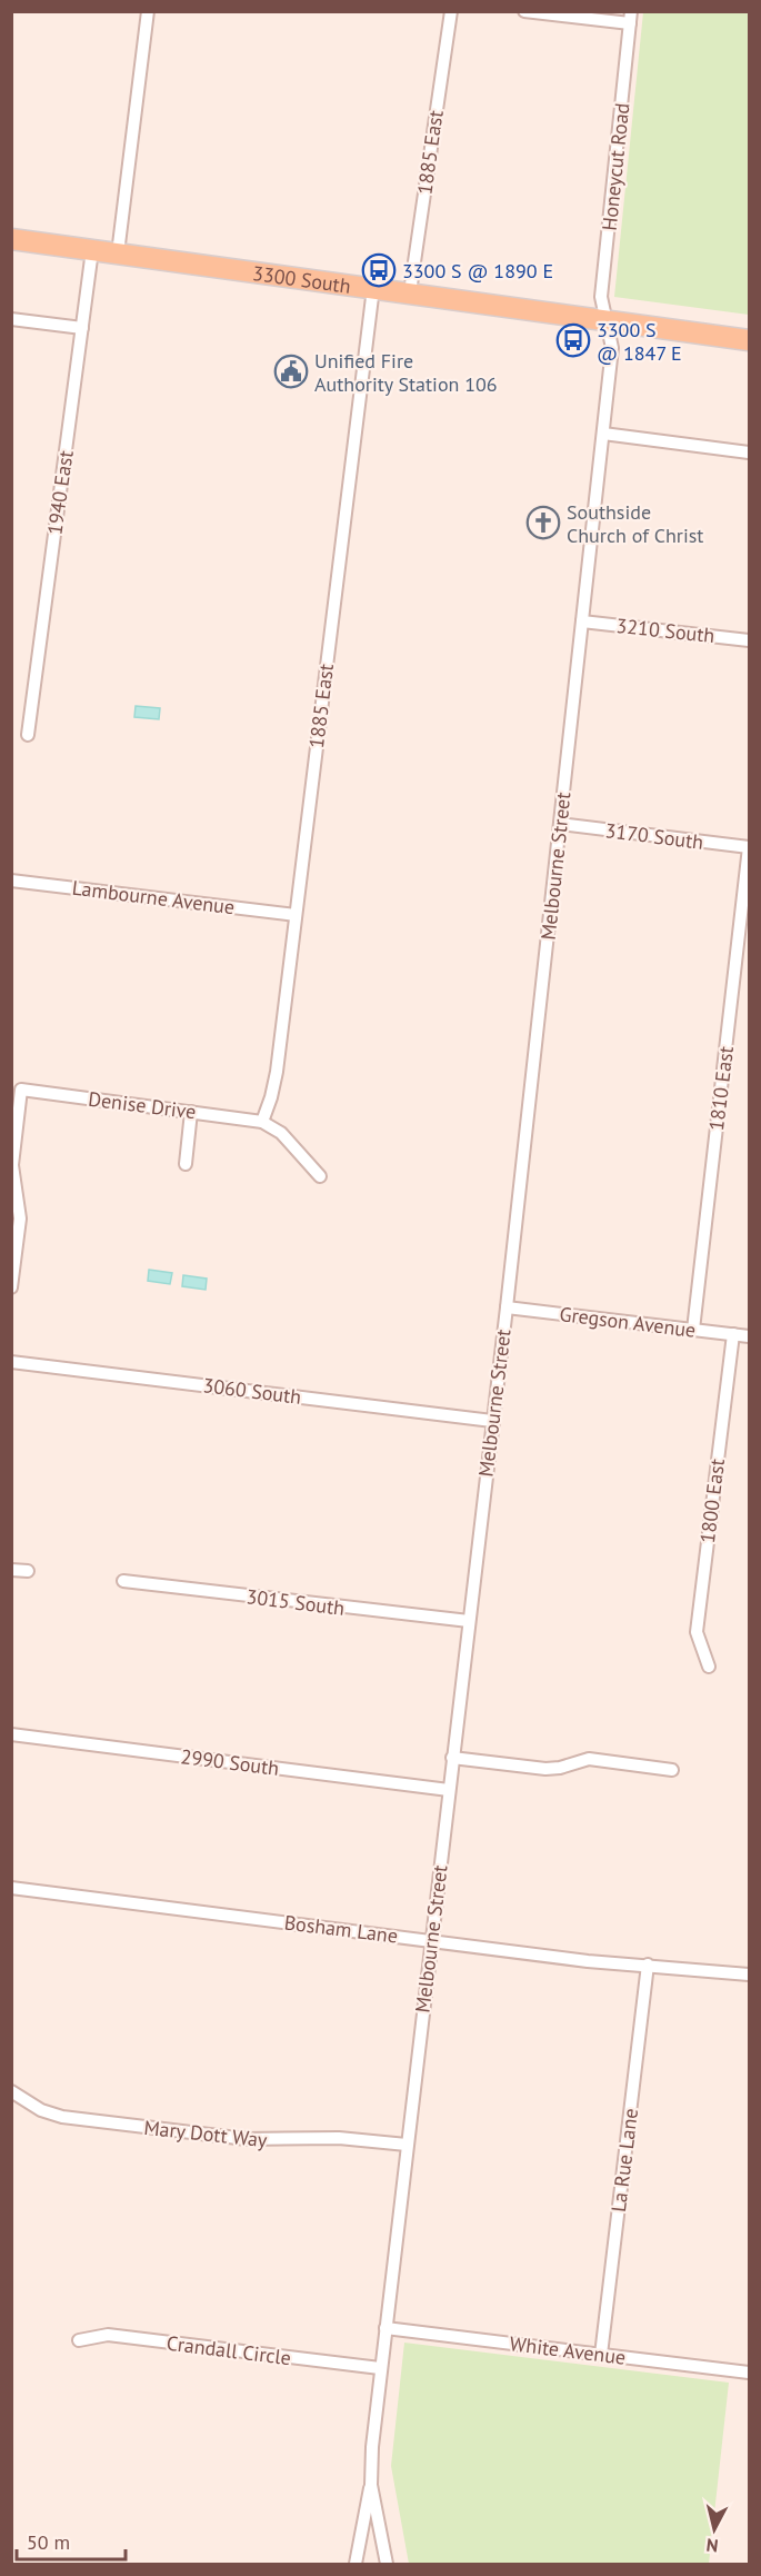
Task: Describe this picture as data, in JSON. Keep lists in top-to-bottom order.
{
  "streets": {
    "main road": ["3300 South"],
    "street": [
      "1885 East",
      "Honeycut Road",
      "1940 East",
      "3210 South",
      "3170 South",
      "Melbourne Street",
      "Lambourne Avenue",
      "1810 East",
      "Denise Drive",
      "Gregson Avenue",
      "3060 South",
      "1800 East",
      "3015 South",
      "2990 South",
      "Bosham Lane",
      "Mary Dott Way",
      "La Rue Lane",
      "Crandall Circle",
      "White Avenue"
    ]
  },
  "crossings": [
    ["1885 East", "3300 South"],
    ["1885 East", "Lambourne Avenue"],
    ["1885 East", "Denise Drive"],
    ["Honeycut Road", "3300 South"],
    ["Honeycut Road", "Melbourne Street"],
    ["3300 South", "1940 East"],
    ["3300 South", "Melbourne Street"],
    ["3210 South", "Melbourne Street"],
    ["3170 South", "Melbourne Street"],
    ["3170 South", "1810 East"],
    ["Melbourne Street", "Gregson Avenue"],
    ["Melbourne Street", "3060 South"],
    ["Melbourne Street", "3015 South"],
    ["Melbourne Street", "2990 South"],
    ["Melbourne Street", "Bosham Lane"],
    ["Melbourne Street", "Mary Dott Way"],
    ["Melbourne Street", "Crandall Circle"],
    ["Melbourne Street", "White Avenue"],
    ["1810 East", "Gregson Avenue"],
    ["Gregson Avenue", "1800 East"],
    ["Bosham Lane", "La Rue Lane"],
    ["La Rue Lane", "White Avenue"]
  ],
  "places": {
    "bus stop": ["3300 S @ 1890 E", "3300 S @ 1847 E"],
    "public building": ["Unified Fire Authority Station 106"],
    "church": ["Southside Church of Christ"]
  },
  "scale_bar": "50 m",
  "north": "bottom"
}
